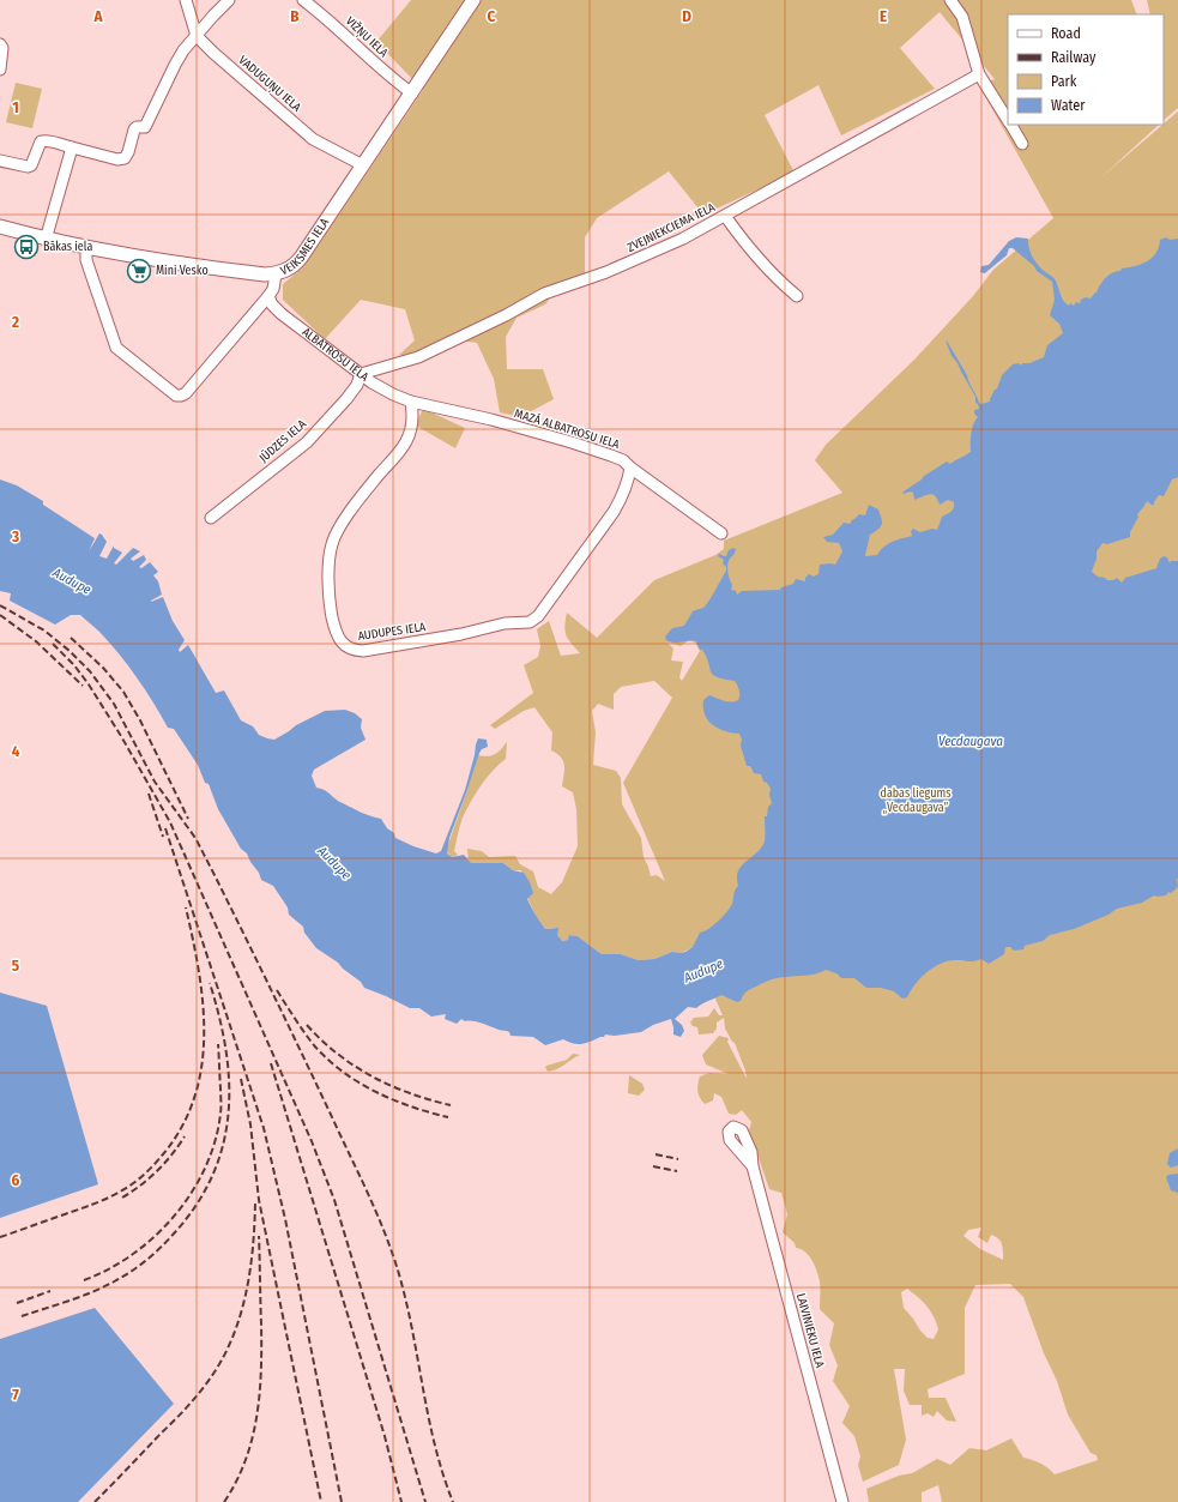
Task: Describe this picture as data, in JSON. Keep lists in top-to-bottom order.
{
  "streets": {
    "main road": ["VEIKSMES IELA"],
    "street": [
      "VIŽŅU IELA",
      "VADUGUŅU IELA",
      "ZVEJNIEKCIEMA IELA",
      "ALBATROSU IELA",
      "MAZĀ ALBATROSU IELA",
      "JŪDZES IELA",
      "AUDUPES IELA",
      "LAIVINIEKU IELA"
    ]
  },
  "crossings": [
    ["VIŽŅU IELA", "VEIKSMES IELA"],
    ["VADUGUŅU IELA", "VEIKSMES IELA"],
    ["ZVEJNIEKCIEMA IELA", "ALBATROSU IELA"],
    ["ZVEJNIEKCIEMA IELA", "JŪDZES IELA"],
    ["VEIKSMES IELA", "ALBATROSU IELA"],
    ["ALBATROSU IELA", "MAZĀ ALBATROSU IELA"],
    ["ALBATROSU IELA", "JŪDZES IELA"],
    ["ALBATROSU IELA", "AUDUPES IELA"],
    ["MAZĀ ALBATROSU IELA", "AUDUPES IELA"]
  ],
  "water": ["Audupe", "Vecdaugava"],
  "parks": ["dabas liegums „Vecdaugava”"],
  "places": {
    "bus stop": ["Bākas iela"],
    "supermarket": ["Mini Vesko"]
  },
  "legend": [
    "Road",
    "Railway",
    "Park",
    "Water"
  ],
  "grid": {
    "columns": [
      "A",
      "B",
      "C",
      "D",
      "E"
    ],
    "rows": [
      "1",
      "2",
      "3",
      "4",
      "5",
      "6",
      "7"
    ]
  }
}
